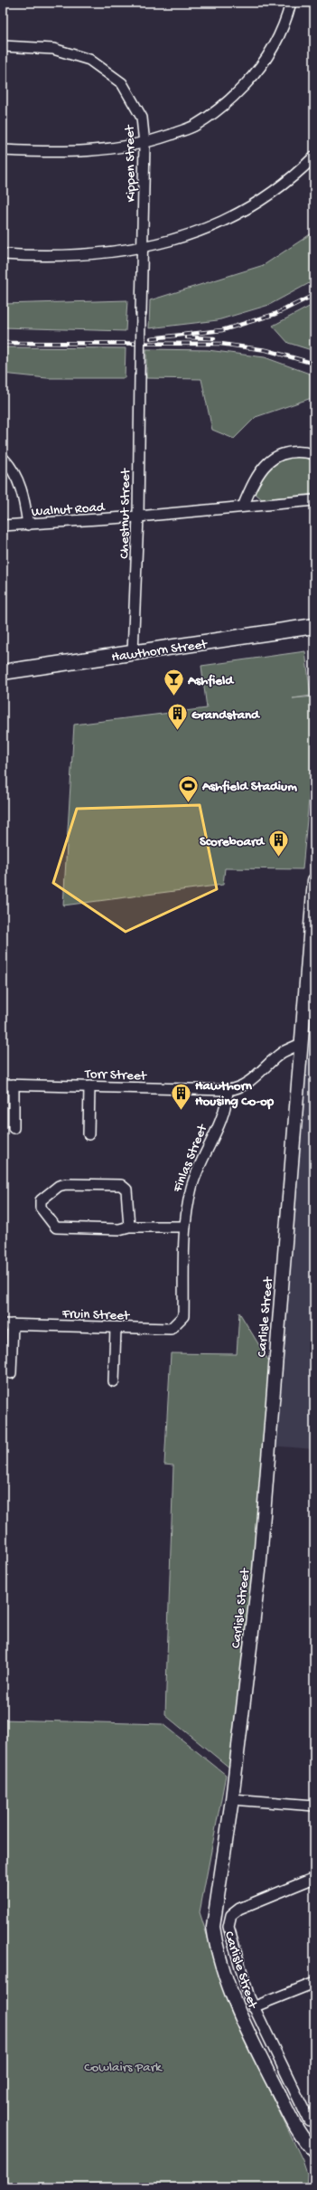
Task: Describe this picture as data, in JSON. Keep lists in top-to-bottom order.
{
  "streets": {
    "main road": ["Hawthorn Street"],
    "street": [
      "Kippen Street",
      "Walnut Road",
      "Chestnut Street",
      "Torr Street",
      "Finlas Street",
      "Fruin Street",
      "Carlisle Street"
    ]
  },
  "crossings": [
    ["Walnut Road", "Chestnut Street"],
    ["Chestnut Street", "Hawthorn Street"],
    ["Torr Street", "Finlas Street"],
    ["Finlas Street", "Fruin Street"]
  ],
  "parks": ["Cowlairs Park"],
  "places": {
    "bar": ["Ashfield"],
    "building": ["Grandstand", "Scoreboard", "Hawthorn Housing Co-op"],
    "sports": ["Ashfield Stadium"]
  }
}
